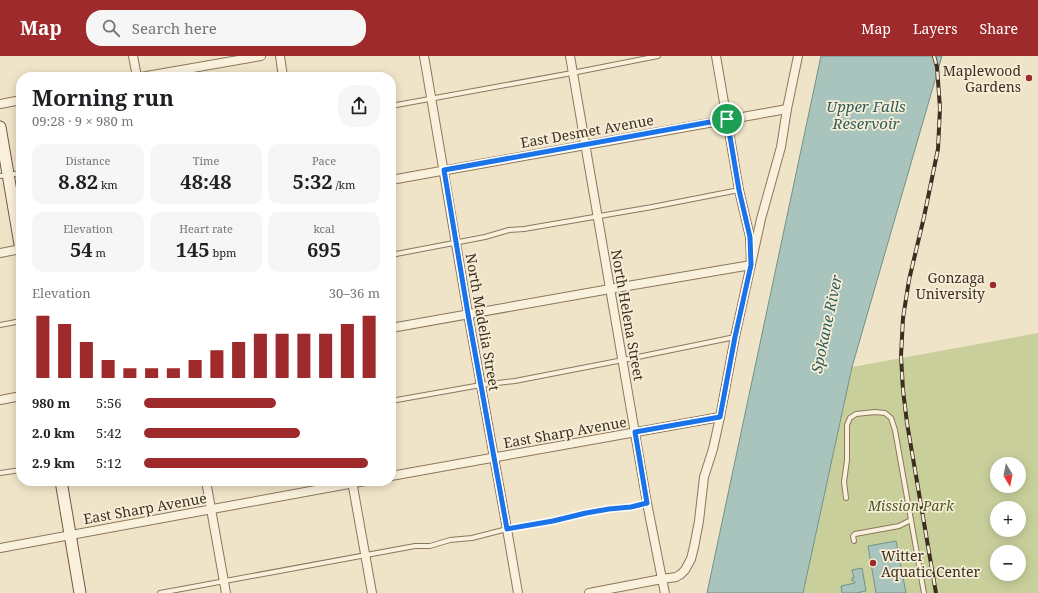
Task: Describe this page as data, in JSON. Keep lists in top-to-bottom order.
{
  "streets": {
    "street": [
      "East Desmet Avenue",
      "North Helena Street",
      "North Madelia Street",
      "East Sharp Avenue"
    ]
  },
  "crossings": [
    ["East Desmet Avenue", "North Helena Street"],
    ["East Desmet Avenue", "North Madelia Street"],
    ["North Helena Street", "East Sharp Avenue"],
    ["North Madelia Street", "East Sharp Avenue"]
  ],
  "water": ["Upper Falls Reservoir", "Spokane River"],
  "parks": ["Mission Park"],
  "places": ["Maplewood Gardens", "Gonzaga University", "Witter Aquatic Center"],
  "north": "bottom",
  "page": {
    "header": "Map",
    "search": "Search here",
    "nav": ["Map", "Layers", "Share"],
    "heading": ["Morning run", "09:28 · 9 × 980 m"],
    "stats": [
      ["Distance", "8.82 km"],
      ["Time", "48:48"],
      ["Pace", "5:32 /km"],
      ["Elevation", "54 m"],
      ["Heart rate", "145 bpm"],
      ["kcal", "695"]
    ],
    "chart": ["Elevation", "30–36 m"],
    "list": [
      {
        "name": "980 m",
        "note": "5:56"
      },
      {
        "name": "2.0 km",
        "note": "5:42"
      },
      {
        "name": "2.9 km",
        "note": "5:12"
      }
    ],
    "map_buttons": ["+", "−"]
  }
}
